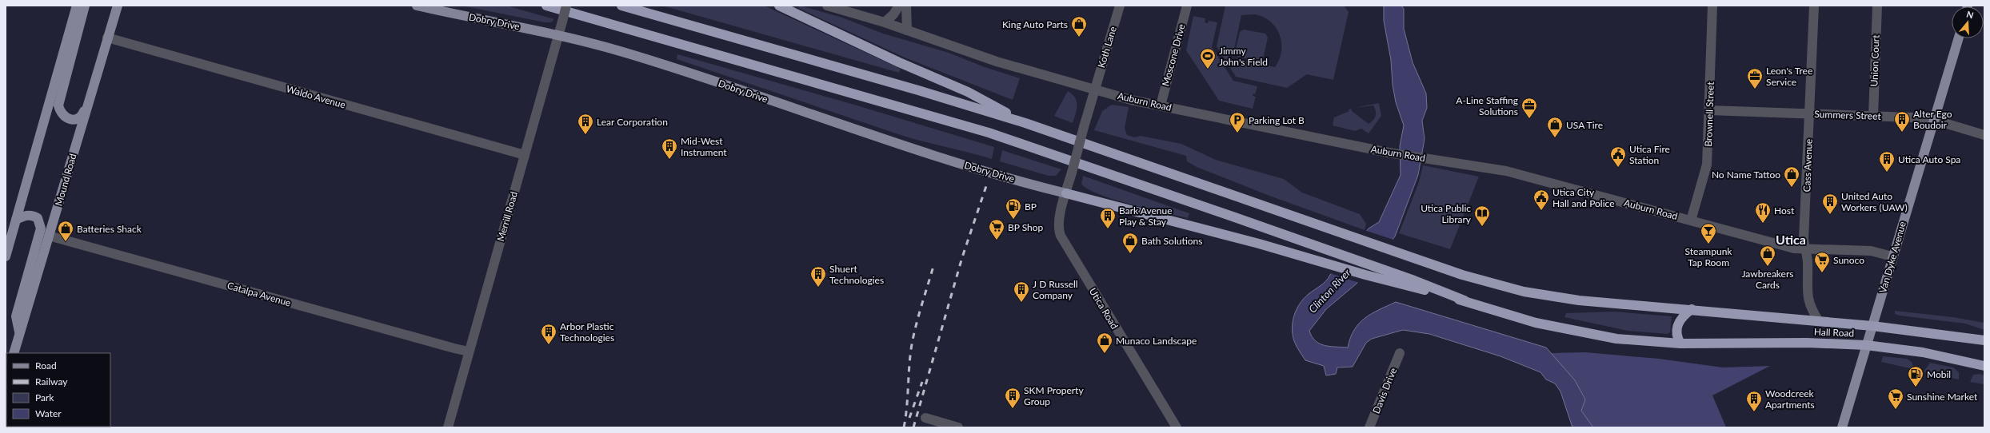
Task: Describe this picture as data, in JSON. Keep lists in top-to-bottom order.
{
  "streets": {
    "highway": ["Hall Road"],
    "main road": ["Dobry Drive", "Mound Road", "Van Dyke Avenue"],
    "street": [
      "Koth Lane",
      "Moscone Drive",
      "Union Court",
      "Waldo Avenue",
      "Auburn Road",
      "Brownell Street",
      "Summers Street",
      "Cass Avenue",
      "Merrill Road",
      "Catalpa Avenue",
      "Utica Road",
      "Davis Drive"
    ]
  },
  "crossings": [
    ["Dobry Drive", "Merrill Road"],
    ["Dobry Drive", "Utica Road"],
    ["Koth Lane", "Auburn Road"],
    ["Koth Lane", "Utica Road"],
    ["Moscone Drive", "Auburn Road"],
    ["Union Court", "Summers Street"],
    ["Waldo Avenue", "Mound Road"],
    ["Waldo Avenue", "Merrill Road"],
    ["Auburn Road", "Brownell Street"],
    ["Auburn Road", "Cass Avenue"],
    ["Auburn Road", "Van Dyke Avenue"],
    ["Auburn Road", "Utica Road"],
    ["Brownell Street", "Summers Street"],
    ["Summers Street", "Cass Avenue"],
    ["Summers Street", "Van Dyke Avenue"],
    ["Cass Avenue", "Hall Road"],
    ["Mound Road", "Catalpa Avenue"],
    ["Merrill Road", "Catalpa Avenue"],
    ["Van Dyke Avenue", "Hall Road"]
  ],
  "districts": ["Utica"],
  "water": ["Clinton River"],
  "places": {
    "shop": [
      "King Auto Parts",
      "USA Tire",
      "No Name Tattoo",
      "Batteries Shack",
      "Bath Solutions",
      "Jawbreakers Cards",
      "Munaco Landscape"
    ],
    "sports": ["Jimmy John's Field"],
    "office": ["Leon's Tree Service", "A-Line Staffing Solutions"],
    "building": [
      "Alter Ego Boudoir",
      "Lear Corporation",
      "Mid-West Instrument",
      "Utica Auto Spa",
      "United Auto Workers (UAW)",
      "Bark Avenue Play & Stay",
      "Shuert Technologies",
      "J D Russell Company",
      "Arbor Plastic Technologies",
      "SKM Property Group",
      "Woodcreek Apartments"
    ],
    "parking": ["Parking Lot B"],
    "public building": ["Utica Fire Station", "Utica City Hall and Police"],
    "fuel station": ["BP", "Mobil"],
    "restaurant": ["Host"],
    "library": ["Utica Public Library"],
    "supermarket": ["BP Shop", "Sunoco", "Sunshine Market"],
    "bar": ["Steampunk Tap Room"]
  },
  "legend": [
    "Road",
    "Railway",
    "Park",
    "Water"
  ],
  "north": "top"
}
